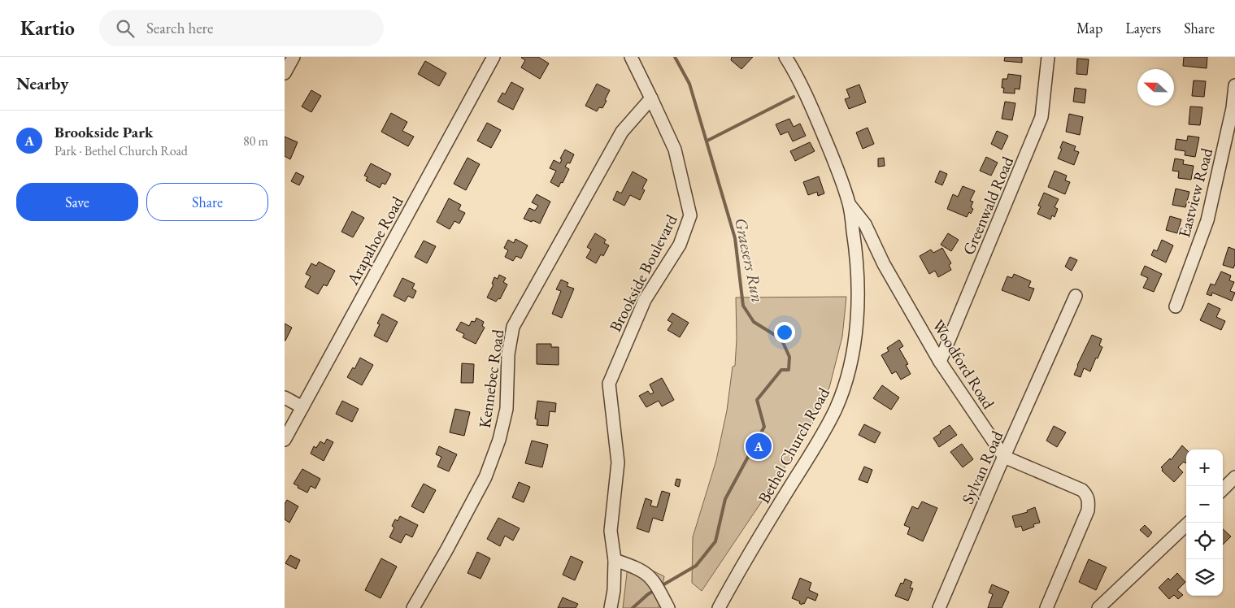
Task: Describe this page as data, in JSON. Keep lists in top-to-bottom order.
{
  "streets": {
    "street": [
      "Eastview Road",
      "Greenwald Road",
      "Arapahoe Road",
      "Brookside Boulevard",
      "Woodford Road",
      "Kennebec Road",
      "Bethel Church Road",
      "Sylvan Road"
    ]
  },
  "crossings": [
    ["Greenwald Road", "Woodford Road"],
    ["Brookside Boulevard", "Kennebec Road"],
    ["Woodford Road", "Bethel Church Road"],
    ["Woodford Road", "Sylvan Road"]
  ],
  "water": ["Graesers Run"],
  "north": "left",
  "page": {
    "header": "Kartio",
    "search": "Search here",
    "nav": ["Map", "Layers", "Share"],
    "heading": "Nearby",
    "list": [
      {
        "mark": "A",
        "name": "Brookside Park",
        "note": "Park · Bethel Church Road",
        "value": "80 m"
      }
    ],
    "buttons": ["Save", "Share"],
    "pins": "A",
    "map_buttons": ["+", "−"]
  }
}
